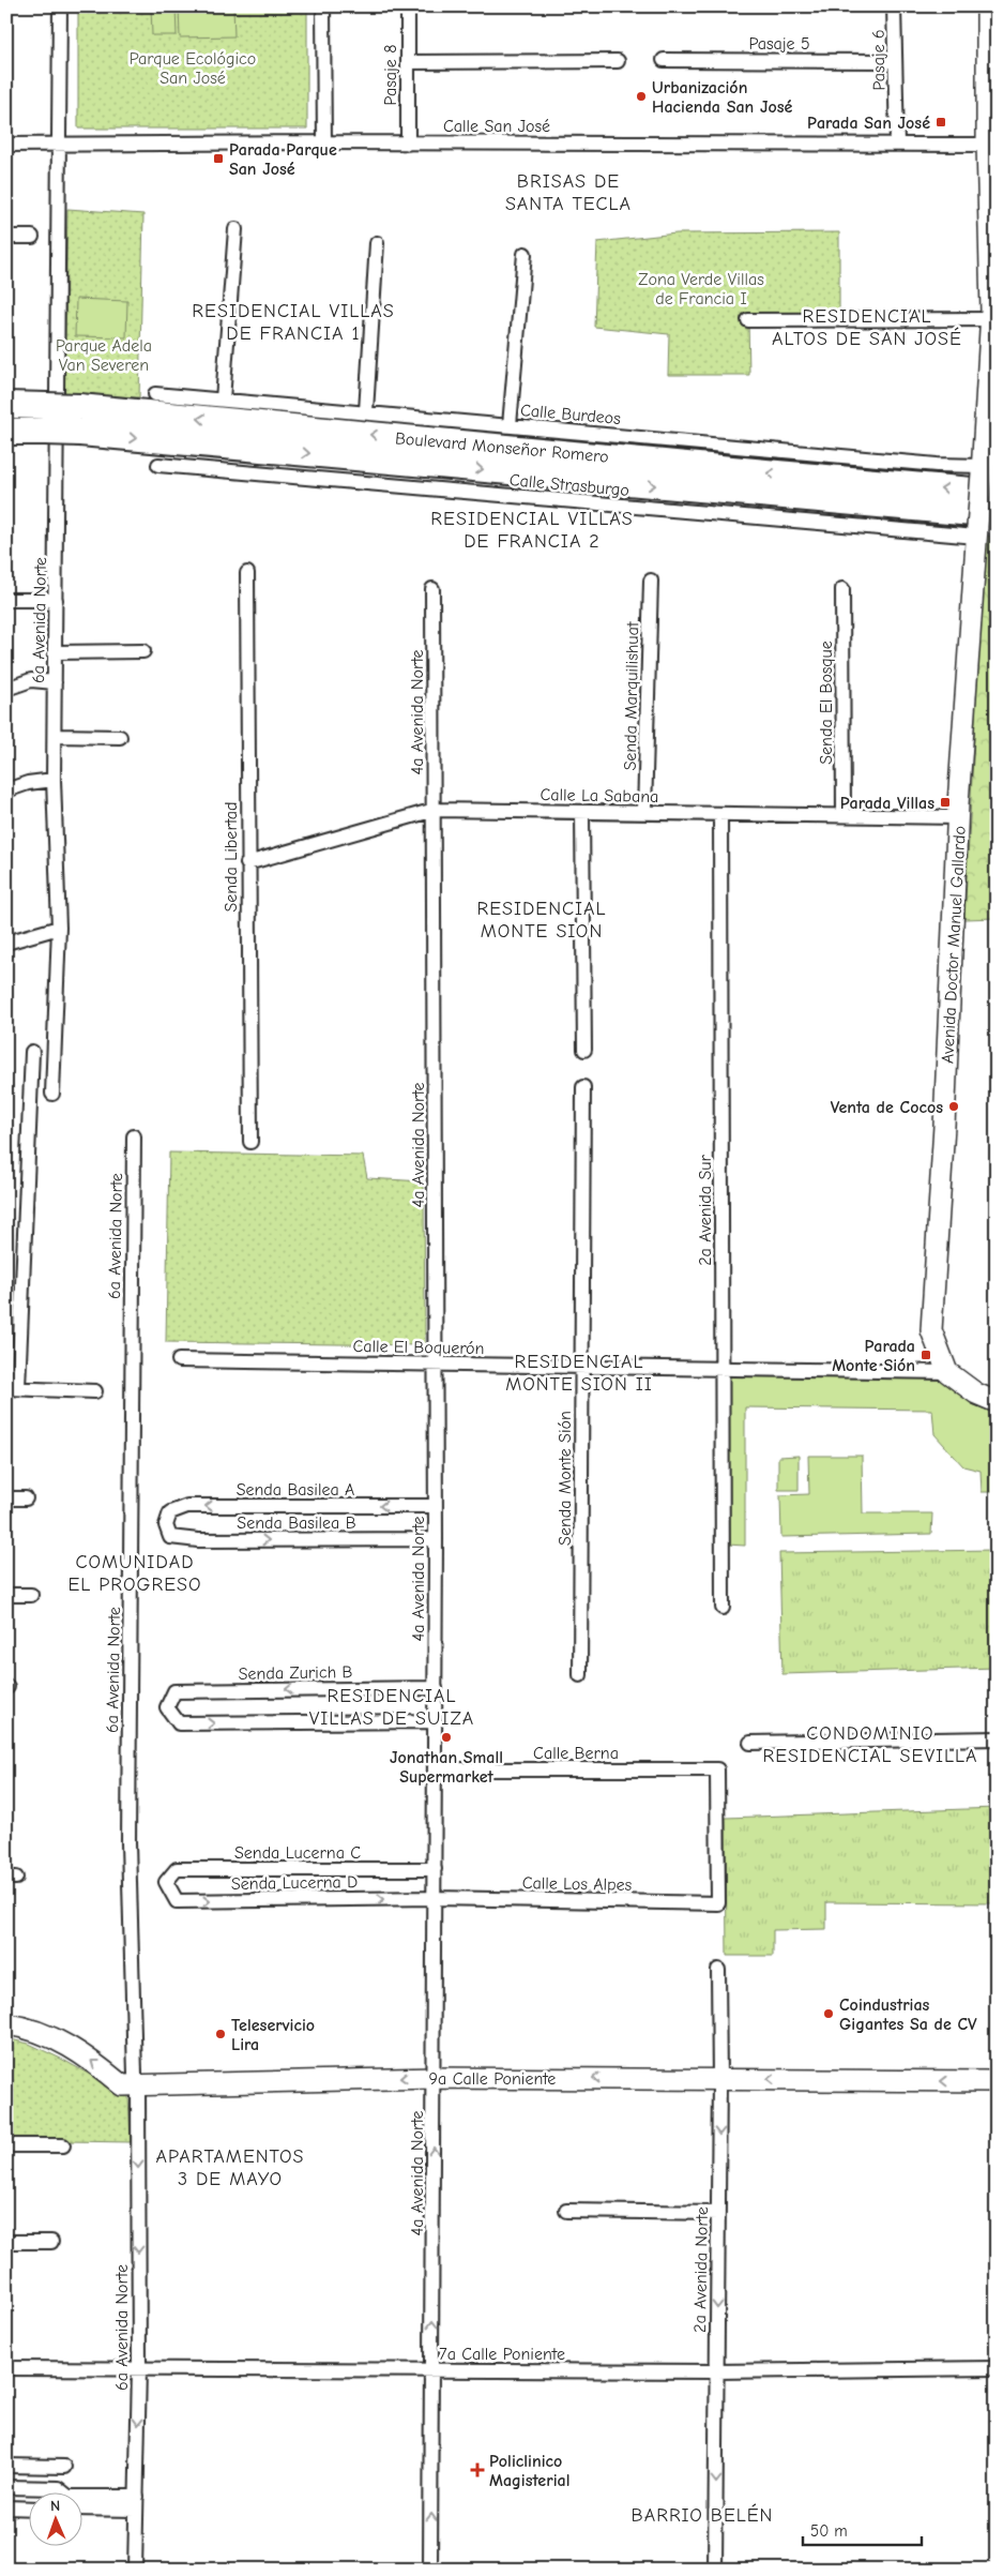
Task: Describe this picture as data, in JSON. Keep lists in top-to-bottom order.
{
  "streets": {
    "highway": ["Boulevard Monseñor Romero"],
    "street": [
      "Pasaje 5",
      "Pasaje 6",
      "Pasaje 8",
      "Calle San José",
      "Calle Burdeos",
      "Calle Strasburgo",
      "6a Avenida Norte",
      "Senda Marquilishuat",
      "Senda El Bosque",
      "4a Avenida Norte",
      "Calle La Sabana",
      "Senda Libertad",
      "Avenida Doctor Manuel Gallardo",
      "2a Avenida Sur",
      "Calle El Boquerón",
      "Senda Monte Sión",
      "Senda Basilea A",
      "Senda Basilea B",
      "Senda Zurich B",
      "Calle Berna",
      "Senda Lucerna C",
      "Senda Lucerna D",
      "Calle Los Alpes",
      "9a Calle Poniente",
      "2a Avenida Norte",
      "7a Calle Poniente"
    ]
  },
  "crossings": [
    ["Pasaje 5", "Pasaje 6"],
    ["Pasaje 6", "Calle San José"],
    ["Pasaje 8", "Calle San José"],
    ["Calle San José", "6a Avenida Norte"],
    ["Calle San José", "Avenida Doctor Manuel Gallardo"],
    ["Calle Burdeos", "Boulevard Monseñor Romero"],
    ["Calle Burdeos", "Avenida Doctor Manuel Gallardo"],
    ["Boulevard Monseñor Romero", "Calle Strasburgo"],
    ["Boulevard Monseñor Romero", "Avenida Doctor Manuel Gallardo"],
    ["Calle Strasburgo", "Avenida Doctor Manuel Gallardo"],
    ["6a Avenida Norte", "9a Calle Poniente"],
    ["6a Avenida Norte", "7a Calle Poniente"],
    ["Senda Marquilishuat", "Calle La Sabana"],
    ["Senda El Bosque", "Calle La Sabana"],
    ["4a Avenida Norte", "Calle La Sabana"],
    ["4a Avenida Norte", "Calle El Boquerón"],
    ["4a Avenida Norte", "Senda Basilea A"],
    ["4a Avenida Norte", "Senda Basilea B"],
    ["4a Avenida Norte", "Senda Zurich B"],
    ["4a Avenida Norte", "Calle Berna"],
    ["4a Avenida Norte", "Senda Lucerna C"],
    ["4a Avenida Norte", "Senda Lucerna D"],
    ["4a Avenida Norte", "Calle Los Alpes"],
    ["4a Avenida Norte", "9a Calle Poniente"],
    ["4a Avenida Norte", "7a Calle Poniente"],
    ["Calle La Sabana", "Senda Libertad"],
    ["Calle La Sabana", "Avenida Doctor Manuel Gallardo"],
    ["Calle La Sabana", "2a Avenida Sur"],
    ["Avenida Doctor Manuel Gallardo", "Calle El Boquerón"],
    ["2a Avenida Sur", "Calle El Boquerón"],
    ["Calle El Boquerón", "Senda Monte Sión"],
    ["Senda Basilea A", "Senda Basilea B"],
    ["Calle Berna", "Calle Los Alpes"],
    ["Senda Lucerna C", "Senda Lucerna D"],
    ["Senda Lucerna D", "Calle Los Alpes"],
    ["9a Calle Poniente", "2a Avenida Norte"],
    ["2a Avenida Norte", "7a Calle Poniente"]
  ],
  "one_way": [
    "Senda Basilea A",
    "Senda Basilea B",
    "Senda Lucerna D",
    "9a Calle Poniente",
    "2a Avenida Norte"
  ],
  "districts": [
    "BRISAS DE SANTA TECLA",
    "RESIDENCIAL VILLAS DE FRANCIA 1",
    "RESIDENCIAL ALTOS DE SAN JOSÉ",
    "RESIDENCIAL VILLAS DE FRANCIA 2",
    "RESIDENCIAL MONTE SION",
    "RESIDENCIAL MONTE SION II",
    "COMUNIDAD EL PROGRESO",
    "RESIDENCIAL VILLAS DE SUIZA",
    "CONDOMINIO RESIDENCIAL SEVILLA",
    "APARTAMENTOS 3 DE MAYO",
    "BARRIO BELÉN"
  ],
  "parks": ["Parque Ecológico San José", "Zona Verde Villas de Francia I", "Parque Adela Van Severen"],
  "places": {
    "other": [
      "Urbanización Hacienda San José",
      "Venta de Cocos",
      "Jonathan Small Supermarket",
      "Coindustrias Gigantes Sa de CV",
      "Teleservicio Lira"
    ],
    "transit": [
      "Parada San José",
      "Parada Parque San José",
      "Parada Villas",
      "Parada Monte Sión"
    ],
    "health": ["Policlinico Magisterial"]
  },
  "scale_bar": "50 m",
  "north": "top"
}
